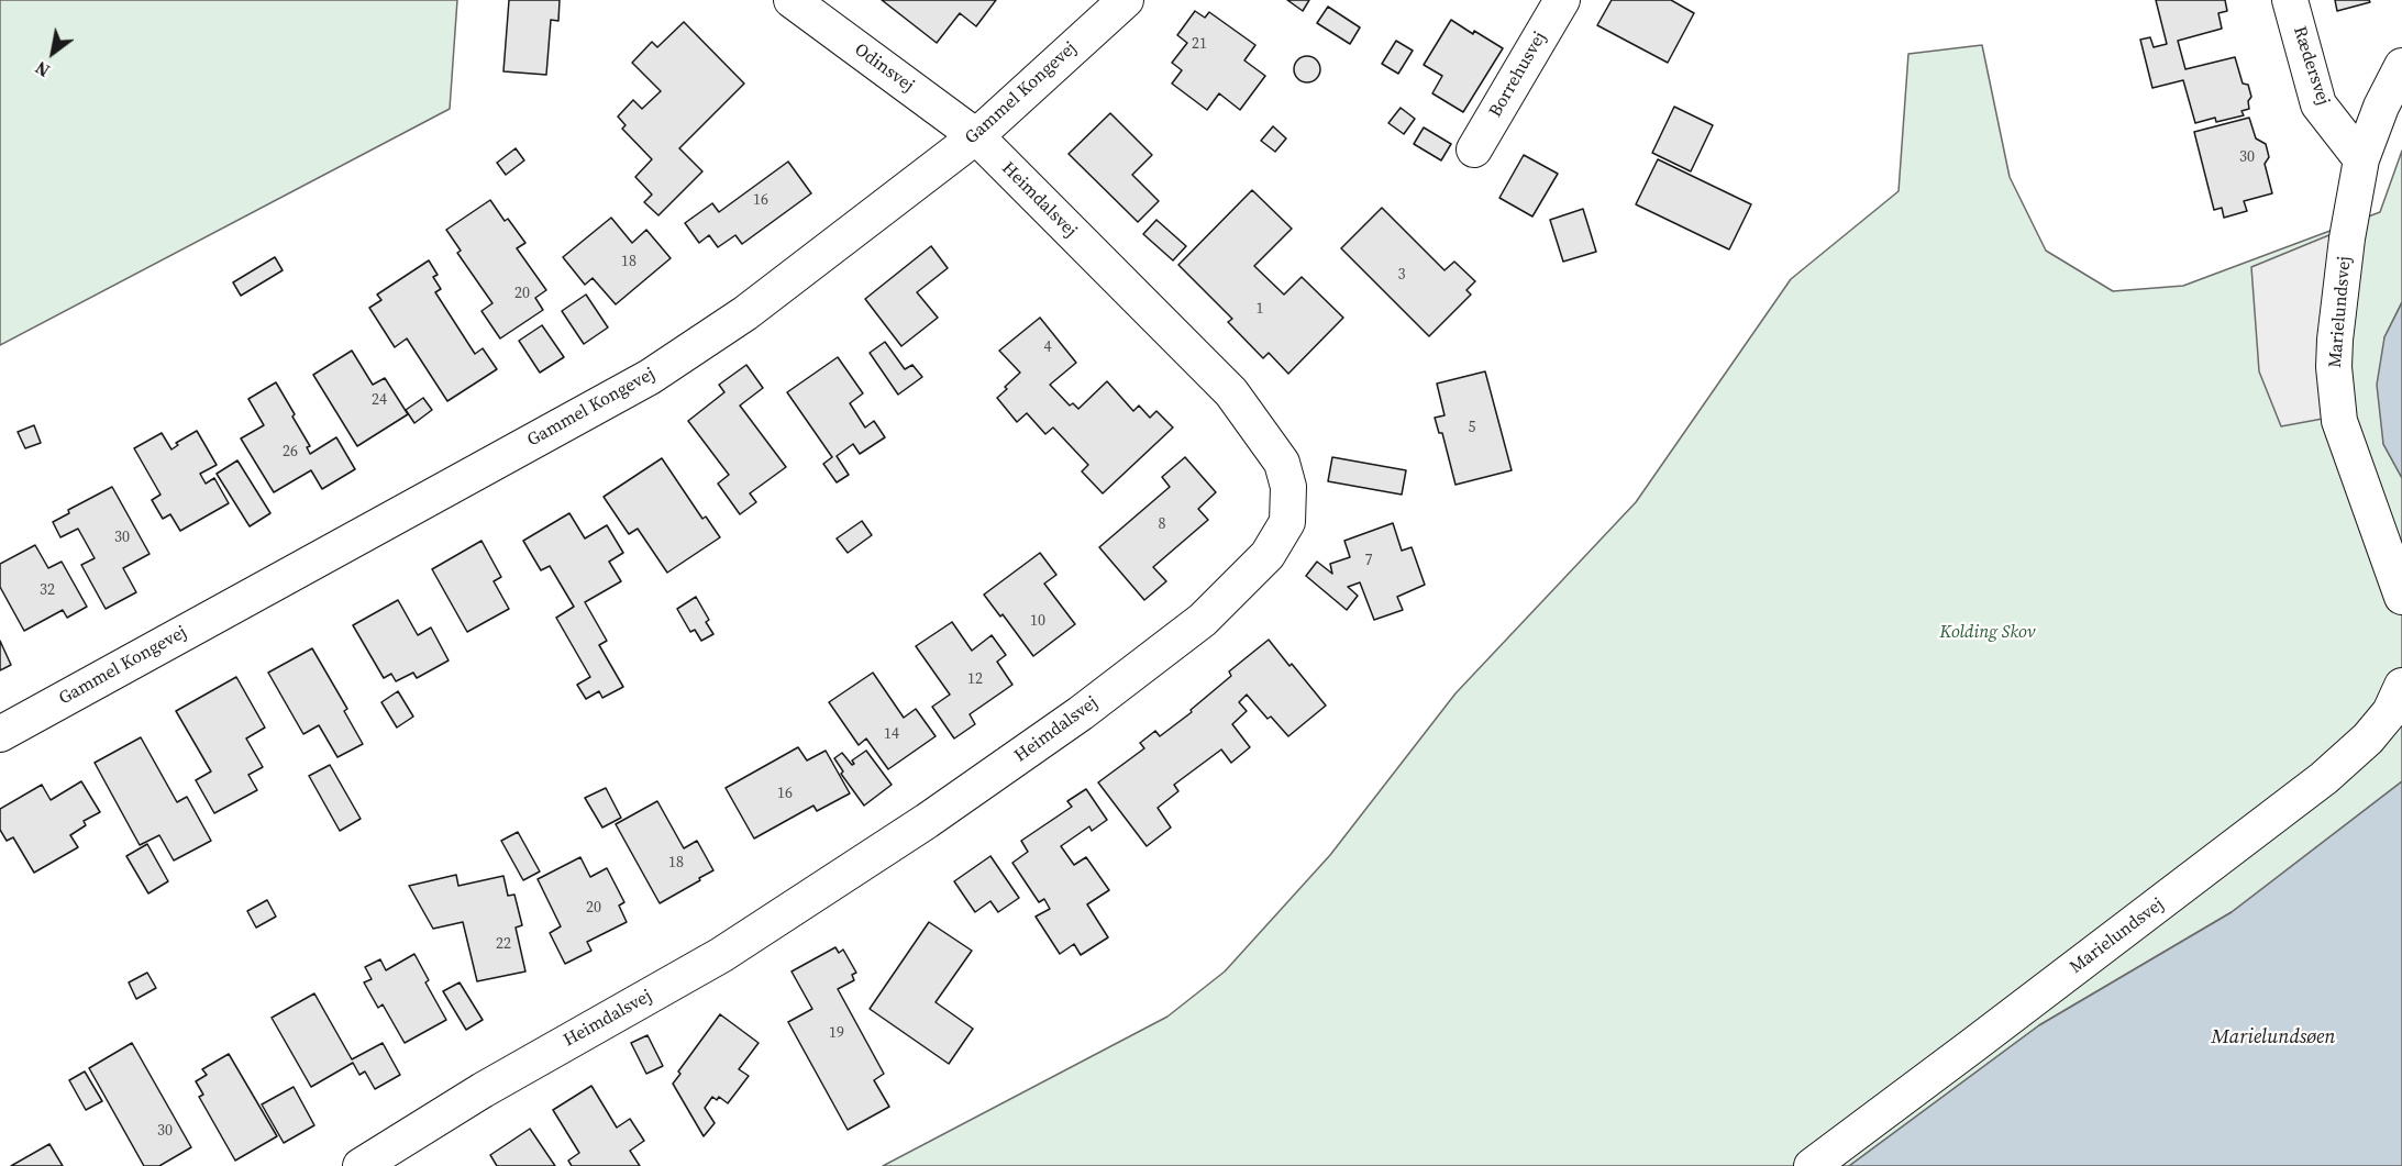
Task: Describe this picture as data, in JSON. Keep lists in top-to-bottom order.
{
  "streets": {
    "street": [
      "Rædersvej",
      "Odinsvej",
      "Borrehusvej",
      "Gammel Kongevej",
      "Heimdalsvej",
      "Marielundsvej"
    ]
  },
  "crossings": [
    ["Rædersvej", "Marielundsvej"],
    ["Odinsvej", "Gammel Kongevej"],
    ["Odinsvej", "Heimdalsvej"],
    ["Gammel Kongevej", "Heimdalsvej"]
  ],
  "water": ["Marielundsøen"],
  "parks": ["Kolding Skov"],
  "house_numbers": [
    "21",
    "30",
    "16",
    "18",
    "3",
    "20",
    "1",
    "4",
    "24",
    "5",
    "26",
    "8",
    "30",
    "7",
    "32",
    "10",
    "12",
    "14",
    "16",
    "18",
    "20",
    "22",
    "19",
    "30"
  ],
  "north": "bottom left"
}
